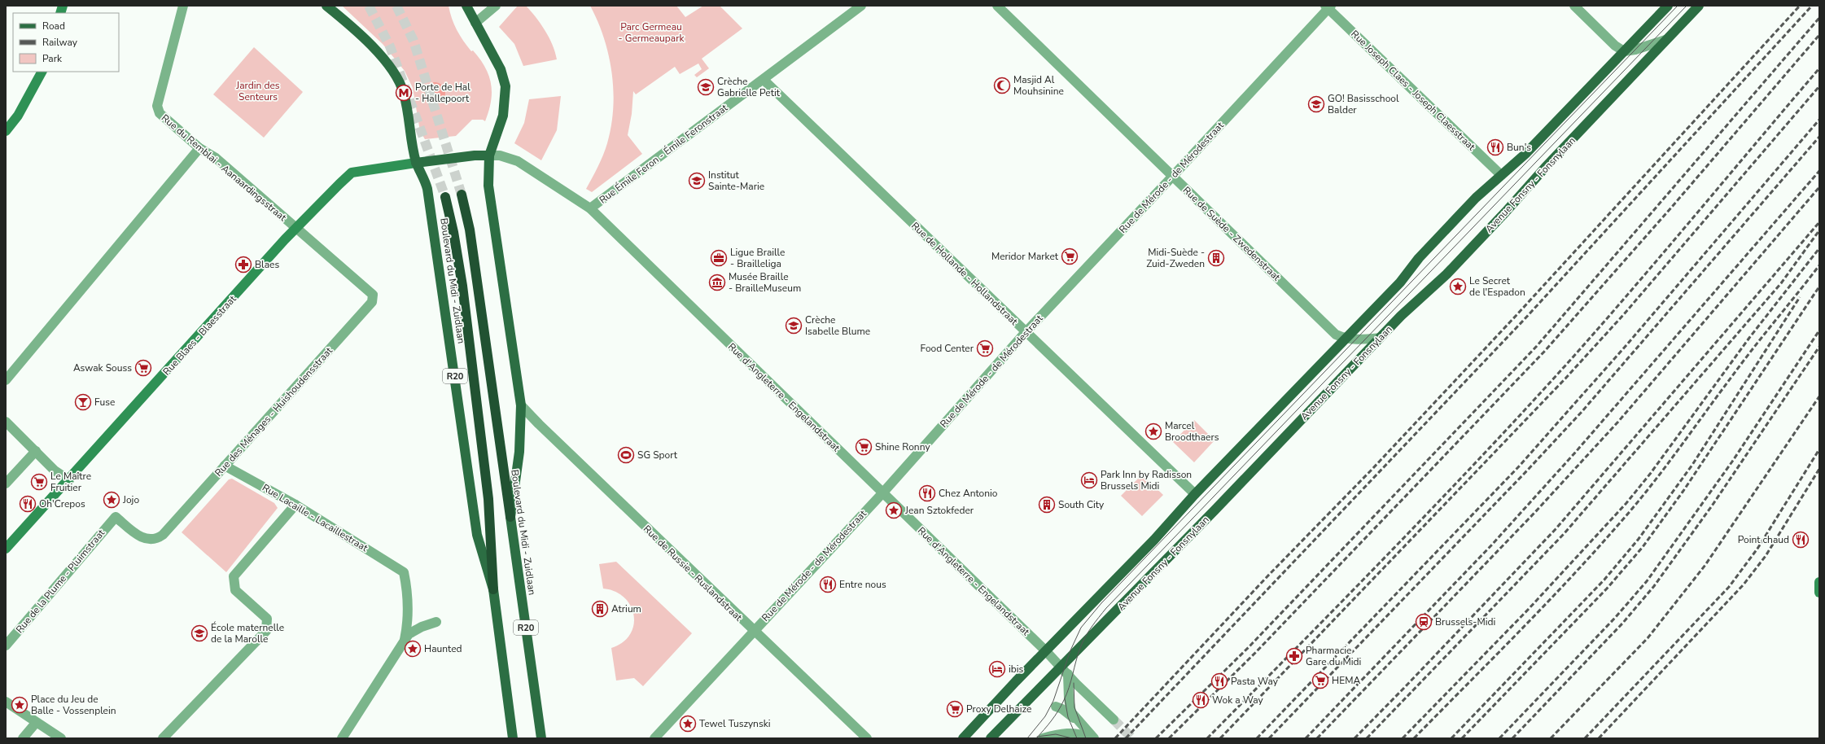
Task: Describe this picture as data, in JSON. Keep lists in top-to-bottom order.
{
  "streets": {
    "highway": ["Boulevard du Midi - Zuidlaan", "R20"],
    "main road": ["Avenue Fonsny - Fonsnylaan"],
    "street": [
      "Rue Joseph Claes - Joseph Claesstraat",
      "Rue Émile Feron - Émile Feronstraat",
      "Rue du Remblai - Aanaardingsstraat",
      "Rue de Mérode - de Mérodestraat",
      "Rue de Suède - Zwedenstraat",
      "Rue de Hollande - Hollandstraat",
      "Rue Blaes - Blaesstraat",
      "Rue d'Angleterre - Engelandstraat",
      "Rue des Ménages - Huishoudensstraat",
      "Rue Lacaille - Lacaillestraat",
      "Rue de Russie - Ruslandstraat",
      "Rue de la Plume - Pluimstraat"
    ]
  },
  "crossings": [
    ["Rue Joseph Claes - Joseph Claesstraat", "Rue de Mérode - de Mérodestraat"],
    ["Rue Émile Feron - Émile Feronstraat", "Rue de Hollande - Hollandstraat"],
    ["Rue Émile Feron - Émile Feronstraat", "Rue d'Angleterre - Engelandstraat"],
    ["Rue du Remblai - Aanaardingsstraat", "Rue Blaes - Blaesstraat"],
    ["Rue du Remblai - Aanaardingsstraat", "Rue des Ménages - Huishoudensstraat"],
    ["Rue de Mérode - de Mérodestraat", "Rue de Suède - Zwedenstraat"],
    ["Rue de Mérode - de Mérodestraat", "Rue de Hollande - Hollandstraat"],
    ["Rue de Mérode - de Mérodestraat", "Rue d'Angleterre - Engelandstraat"],
    ["Rue de Mérode - de Mérodestraat", "Rue de Russie - Ruslandstraat"],
    ["Avenue Fonsny - Fonsnylaan", "Rue d'Angleterre - Engelandstraat"],
    ["Boulevard du Midi - Zuidlaan", "Rue Blaes - Blaesstraat"],
    ["Rue des Ménages - Huishoudensstraat", "Rue Lacaille - Lacaillestraat"],
    ["Rue des Ménages - Huishoudensstraat", "Rue de la Plume - Pluimstraat"]
  ],
  "parks": ["Parc Germeau - Germeaupark", "Jardin des Senteurs"],
  "places": {
    "mosque": ["Masjid Al Mouhsinine"],
    "school or university": [
      "Crèche Gabrielle Petit",
      "GO! Basisschool Balder",
      "Institut Sainte-Marie",
      "Crèche Isabelle Blume",
      "École maternelle de la Marolle"
    ],
    "metro station": ["Porte de Hal - Hallepoort"],
    "restaurant": [
      "Bun's",
      "Chez Antonio",
      "Oh'Crepos",
      "Point chaud",
      "Entre nous",
      "Pasta Way",
      "Wok a Way"
    ],
    "supermarket": [
      "Meridor Market",
      "Food Center",
      "Aswak Souss",
      "Shine Ronny",
      "Le Maître Fruitier",
      "HEMA",
      "Proxy Delhaize"
    ],
    "office": ["Ligue Braille - Brailleliga"],
    "building": ["Midi-Suède - Zuid-Zweden", "South City", "Atrium"],
    "pharmacy": ["Blaes", "Pharmacie Gare du Midi"],
    "museum": ["Musée Braille - BrailleMuseum"],
    "place": [
      "Le Secret de l'Espadon",
      "Marcel Broodthaers",
      "Jojo",
      "Jean Sztokfeder",
      "Haunted",
      "Place du Jeu de Balle - Vossenplein",
      "Tewel Tuszynski"
    ],
    "bar": ["Fuse"],
    "sports": ["SG Sport"],
    "hotel": ["Park Inn by Radisson Brussels Midi", "ibis"],
    "station": ["Brussels-Midi"]
  },
  "legend": ["Road", "Railway", "Park"]
}
